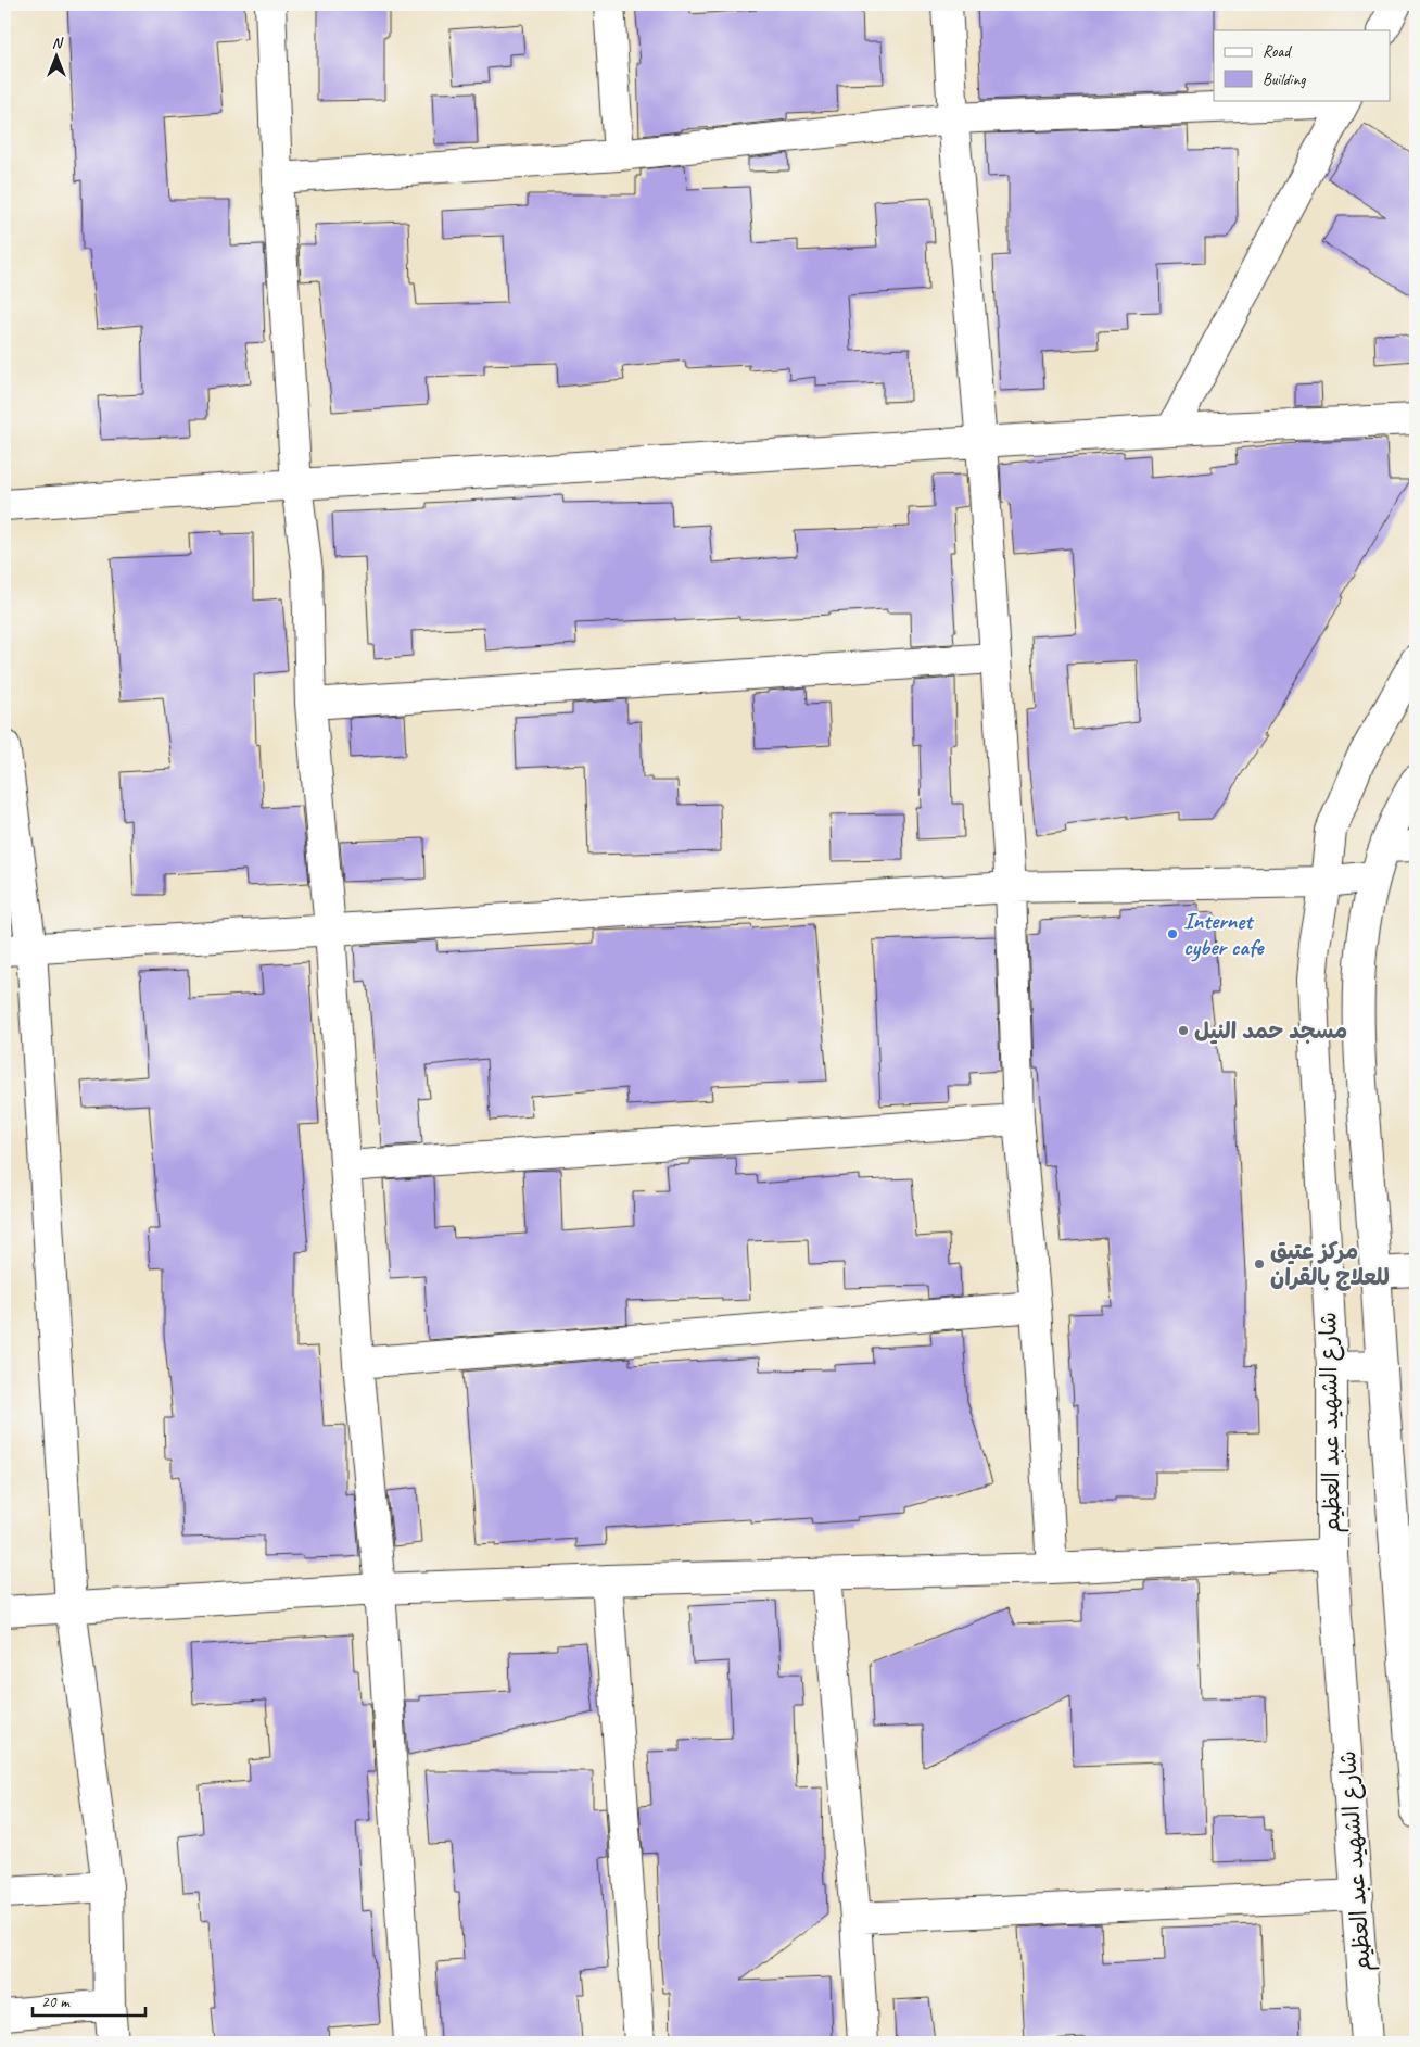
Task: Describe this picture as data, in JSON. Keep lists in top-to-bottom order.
{
  "streets": {
    "street": ["شارع الشهيد عبد العظيم"]
  },
  "places": ["Internet cyber cafe", "مسجد حمد النيل", "مركز عتيق للعلاج بالقران"],
  "legend": ["Road", "Building"],
  "scale_bar": "20 m",
  "north": "top"
}
